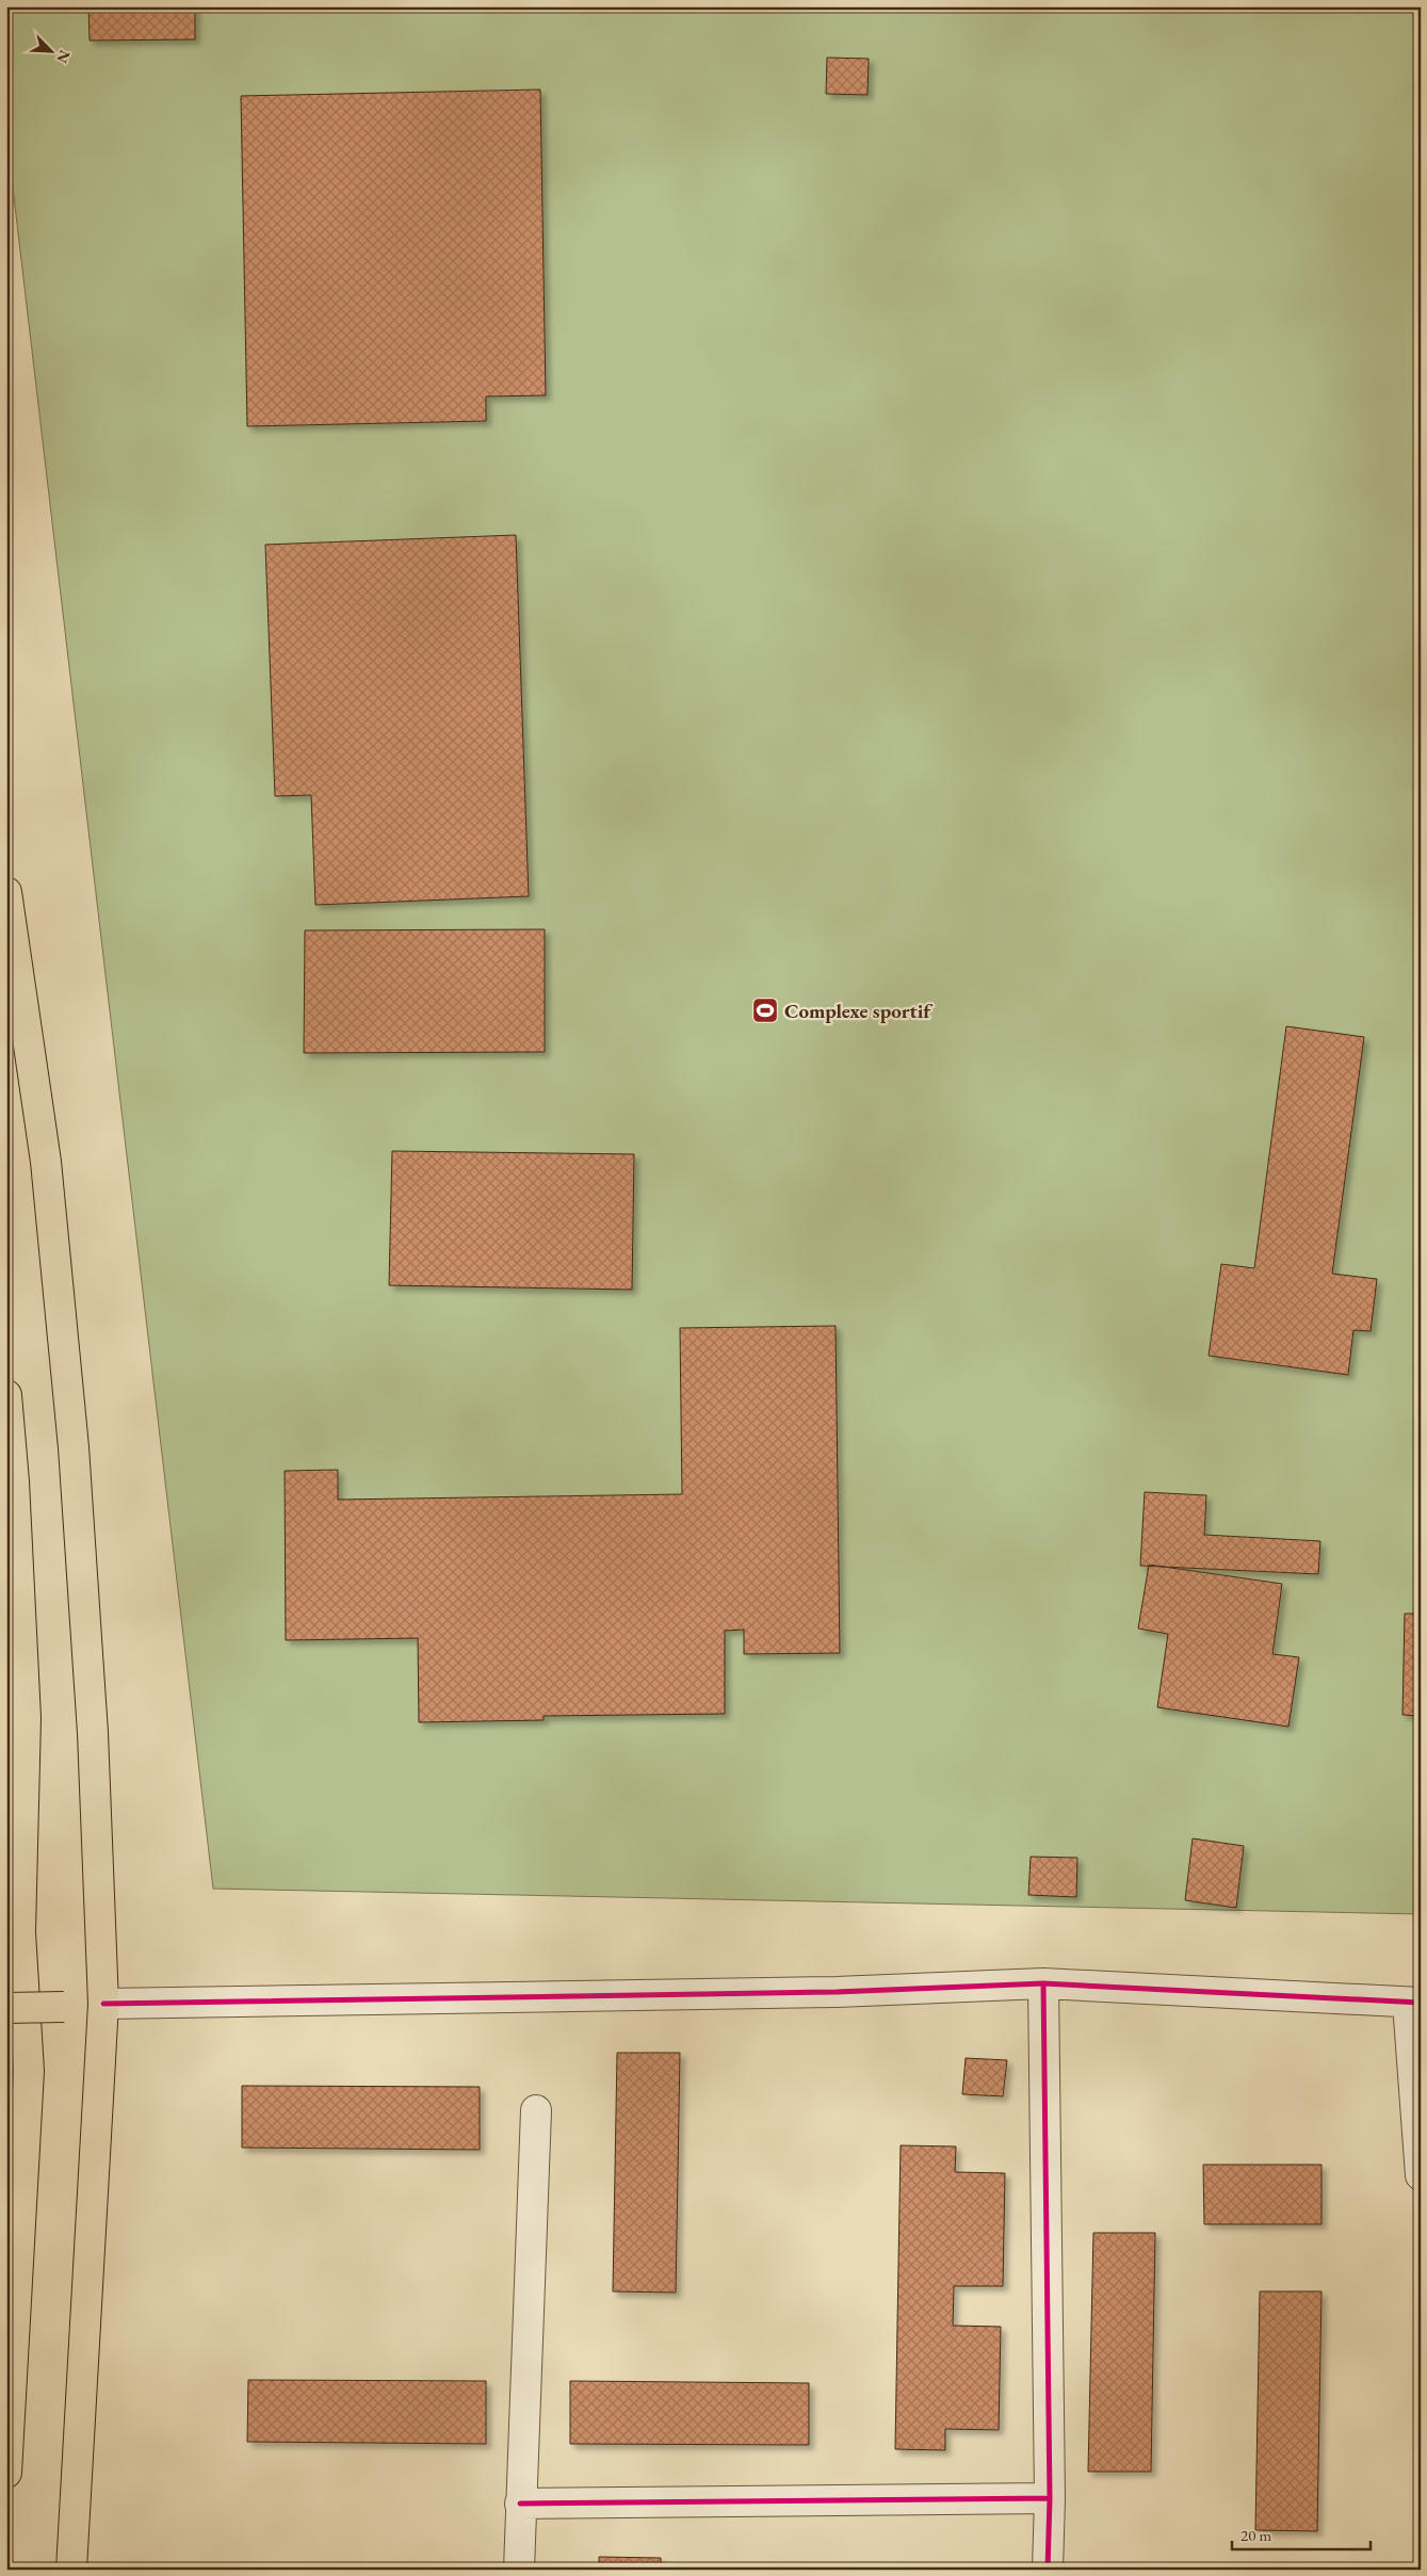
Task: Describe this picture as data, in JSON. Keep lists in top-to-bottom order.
{
  "places": {
    "sports": ["Complexe sportif"]
  },
  "scale_bar": "20 m",
  "north": "bottom right"
}
